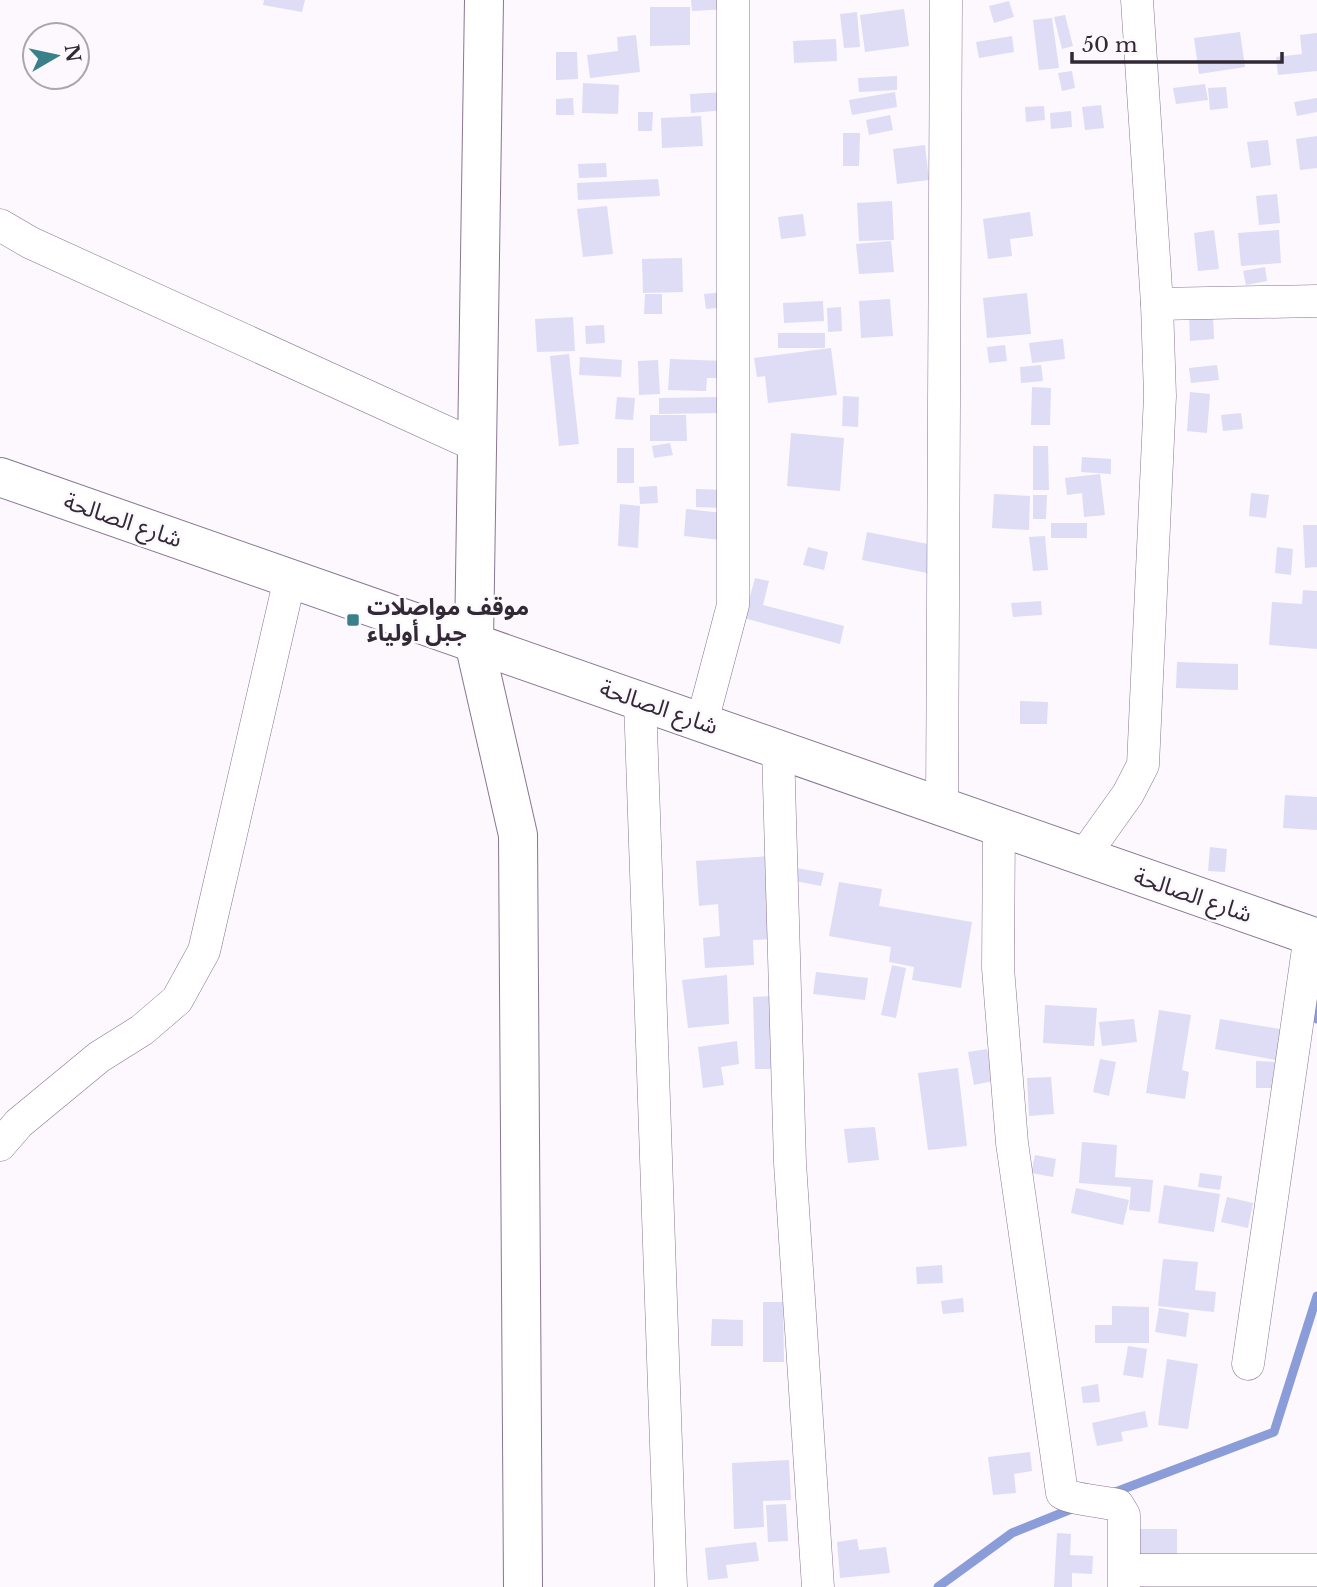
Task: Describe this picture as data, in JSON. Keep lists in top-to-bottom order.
{
  "streets": {
    "street": ["شارع الصالحة"]
  },
  "places": {
    "transit": ["موقف مواصلات جبل أولياء"]
  },
  "scale_bar": "50 m",
  "north": "right"
}
